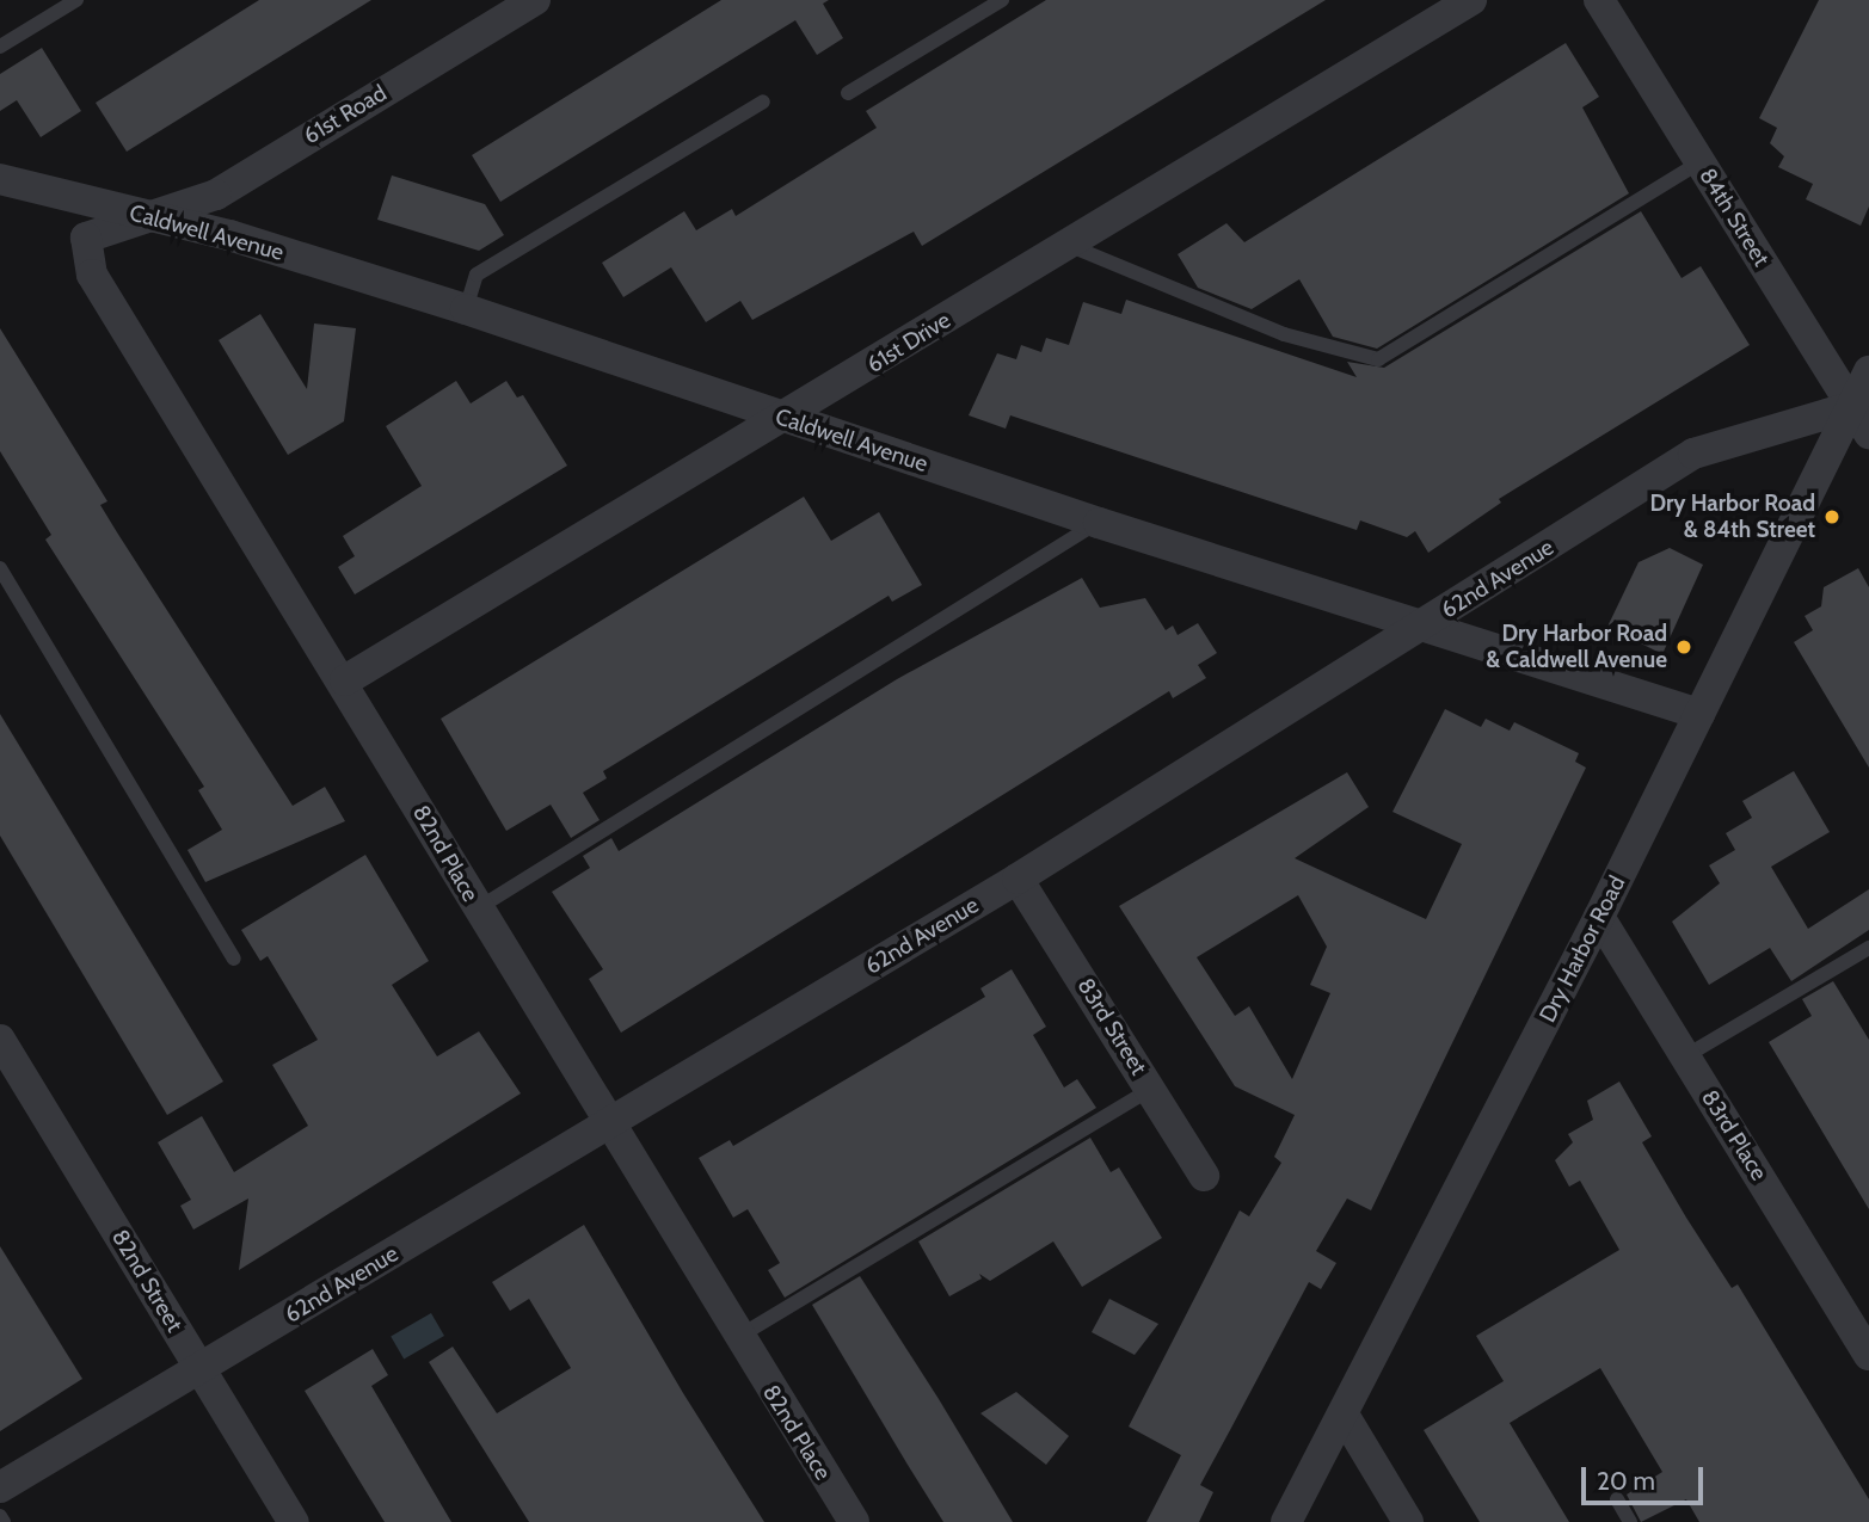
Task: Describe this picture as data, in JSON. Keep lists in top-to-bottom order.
{
  "streets": {
    "street": [
      "61st Road",
      "84th Street",
      "Caldwell Avenue",
      "61st Drive",
      "62nd Avenue",
      "82nd Place",
      "Dry Harbor Road",
      "83rd Street",
      "83rd Place",
      "82nd Street"
    ]
  },
  "crossings": [
    ["61st Road", "Caldwell Avenue"],
    ["61st Road", "82nd Place"],
    ["84th Street", "62nd Avenue"],
    ["84th Street", "Dry Harbor Road"],
    ["Caldwell Avenue", "61st Drive"],
    ["Caldwell Avenue", "62nd Avenue"],
    ["Caldwell Avenue", "82nd Place"],
    ["Caldwell Avenue", "Dry Harbor Road"],
    ["61st Drive", "82nd Place"],
    ["62nd Avenue", "82nd Place"],
    ["62nd Avenue", "Dry Harbor Road"],
    ["62nd Avenue", "83rd Street"],
    ["62nd Avenue", "82nd Street"],
    ["Dry Harbor Road", "83rd Place"]
  ],
  "places": ["Dry Harbor Road & 84th Street", "Dry Harbor Road & Caldwell Avenue"],
  "scale_bar": "20 m"
}
